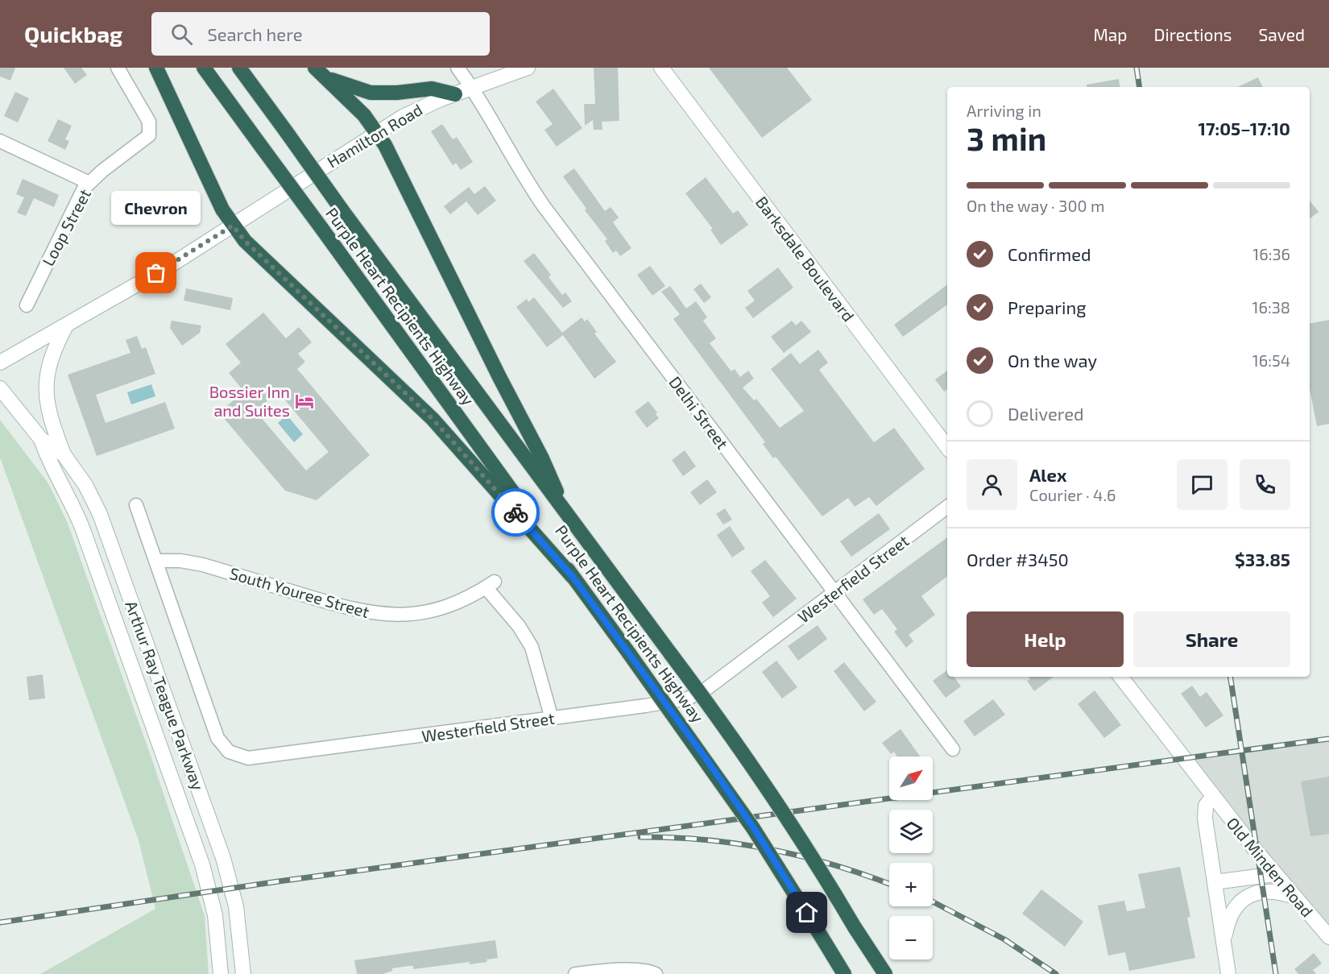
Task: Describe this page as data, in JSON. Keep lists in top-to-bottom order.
{
  "streets": {
    "highway": ["Purple Heart Recipients Highway"],
    "street": [
      "Hamilton Road",
      "Loop Street",
      "Barksdale Boulevard",
      "Delhi Street",
      "Westerfield Street",
      "South Youree Street",
      "Arthur Ray Teague Parkway",
      "Old Minden Road"
    ]
  },
  "crossings": [
    ["Hamilton Road", "Delhi Street"],
    ["Delhi Street", "Westerfield Street"],
    ["Westerfield Street", "South Youree Street"]
  ],
  "places": {
    "other": ["Chevron"],
    "hotel": ["Bossier Inn and Suites"]
  },
  "north": "top right",
  "page": {
    "header": "Quickbag",
    "search": "Search here",
    "nav": ["Map", "Directions", "Saved"],
    "heading": ["3 min", "Arriving in", "17:05–17:10"],
    "panel": [
      "Alex",
      "Courier · 4.6",
      "Order #3450",
      "$33.85"
    ],
    "bar": "On the way · 300 m",
    "bubble": "Chevron",
    "list": [
      ["Confirmed", "16:36"],
      ["Preparing", "16:38"],
      ["On the way", "16:54"],
      "Delivered"
    ],
    "buttons": ["Help", "Share"],
    "map_buttons": ["+", "−"]
  }
}
